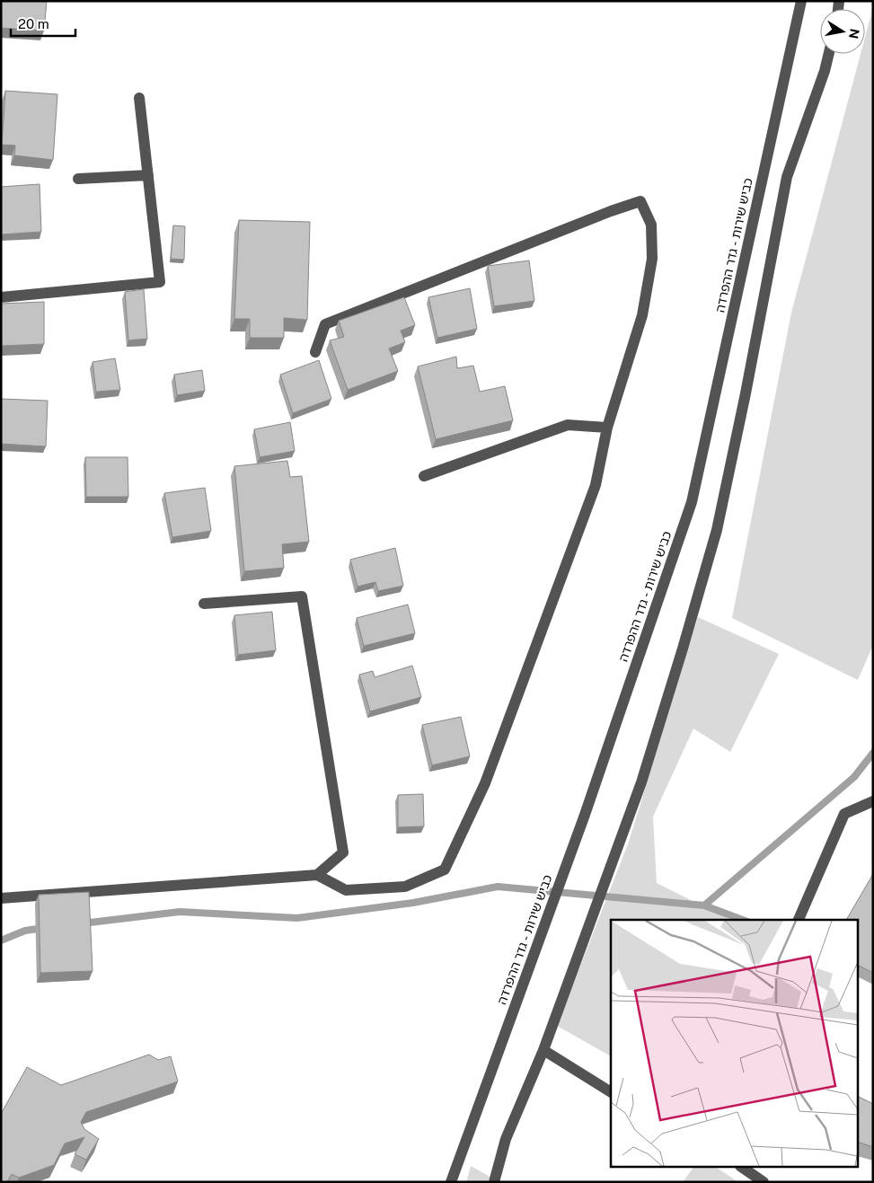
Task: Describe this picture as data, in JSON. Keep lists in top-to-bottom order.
{
  "streets": {
    "street": ["כביש שירות - גדר ההפרדה"]
  },
  "scale_bar": "20 m",
  "north": "right"
}
